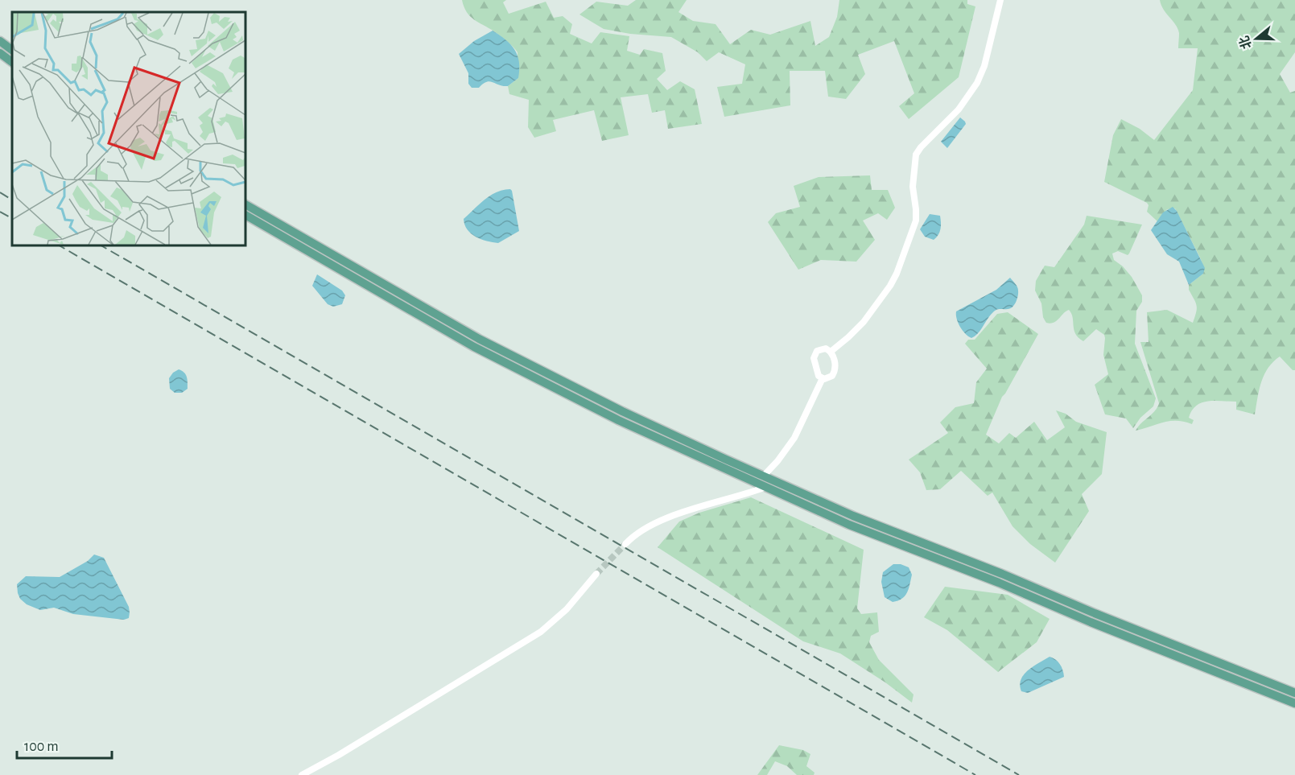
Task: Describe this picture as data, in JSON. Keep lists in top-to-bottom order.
{
  "scale_bar": "100 m",
  "north": "left"
}
